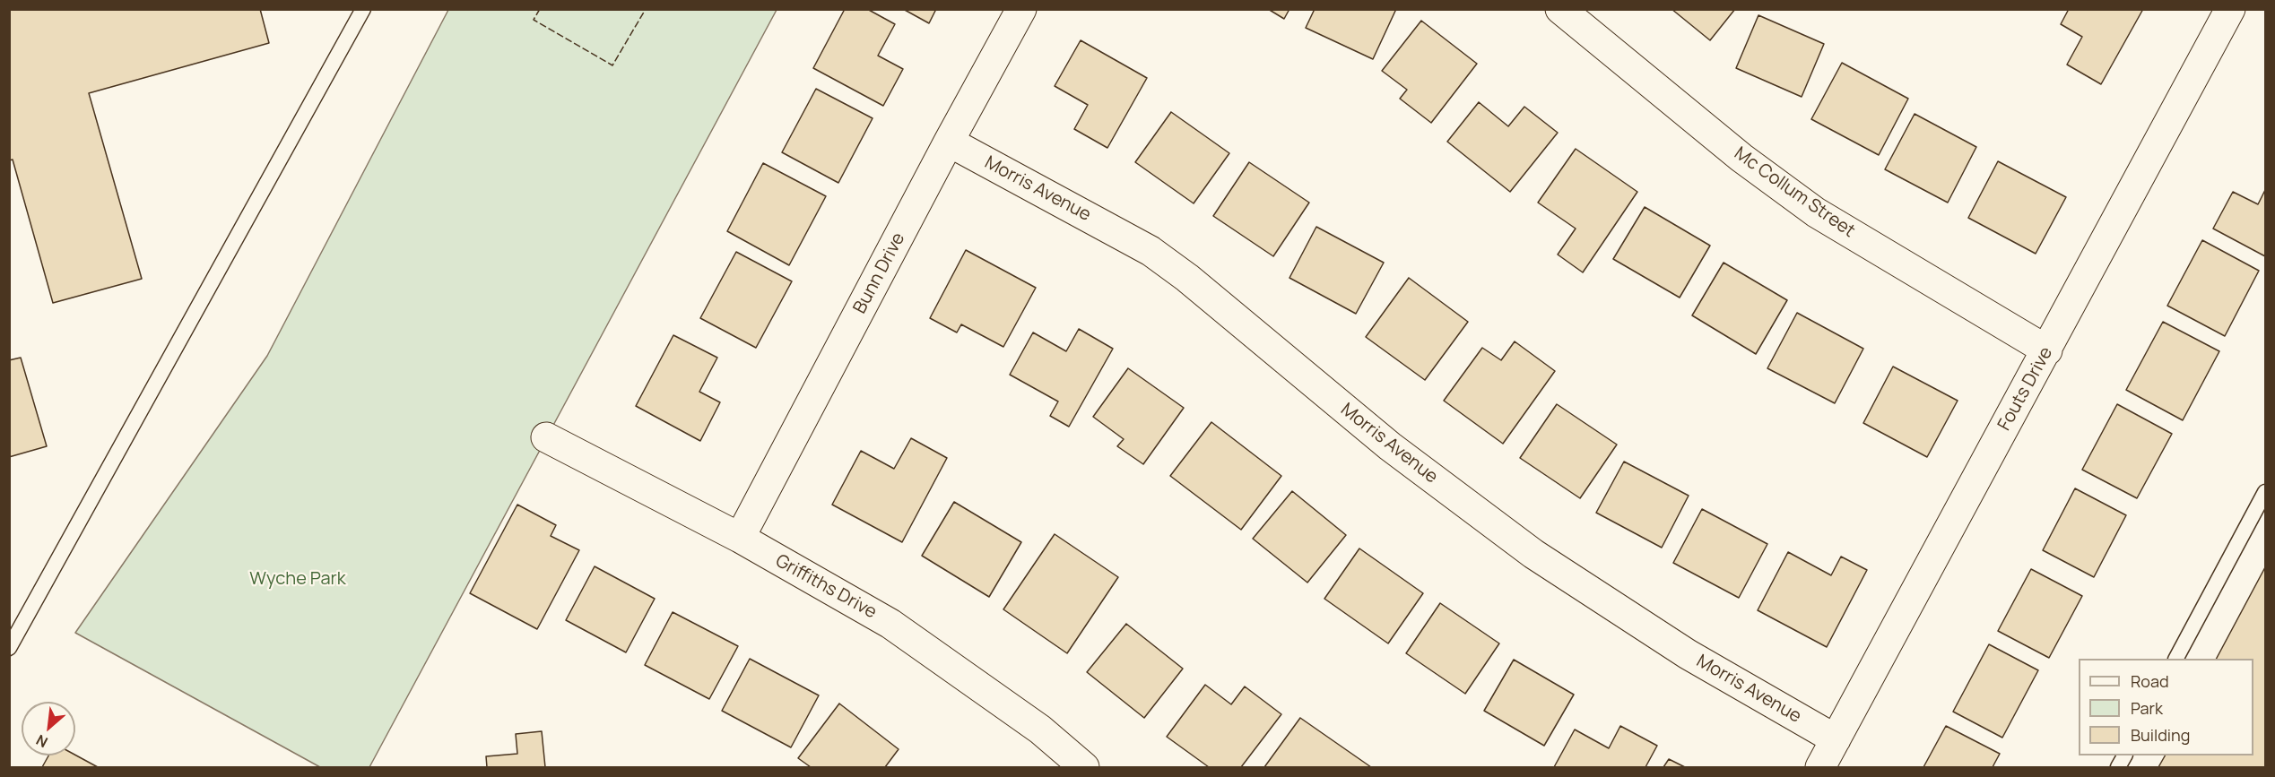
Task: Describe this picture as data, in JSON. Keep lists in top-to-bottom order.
{
  "streets": {
    "street": [
      "Morris Avenue",
      "Mc Collum Street",
      "Bunn Drive",
      "Fouts Drive",
      "Griffiths Drive"
    ]
  },
  "crossings": [
    ["Morris Avenue", "Bunn Drive"],
    ["Morris Avenue", "Fouts Drive"],
    ["Mc Collum Street", "Fouts Drive"],
    ["Bunn Drive", "Griffiths Drive"]
  ],
  "parks": ["Wyche Park"],
  "legend": ["Road", "Park", "Building"],
  "north": "bottom left"
}
